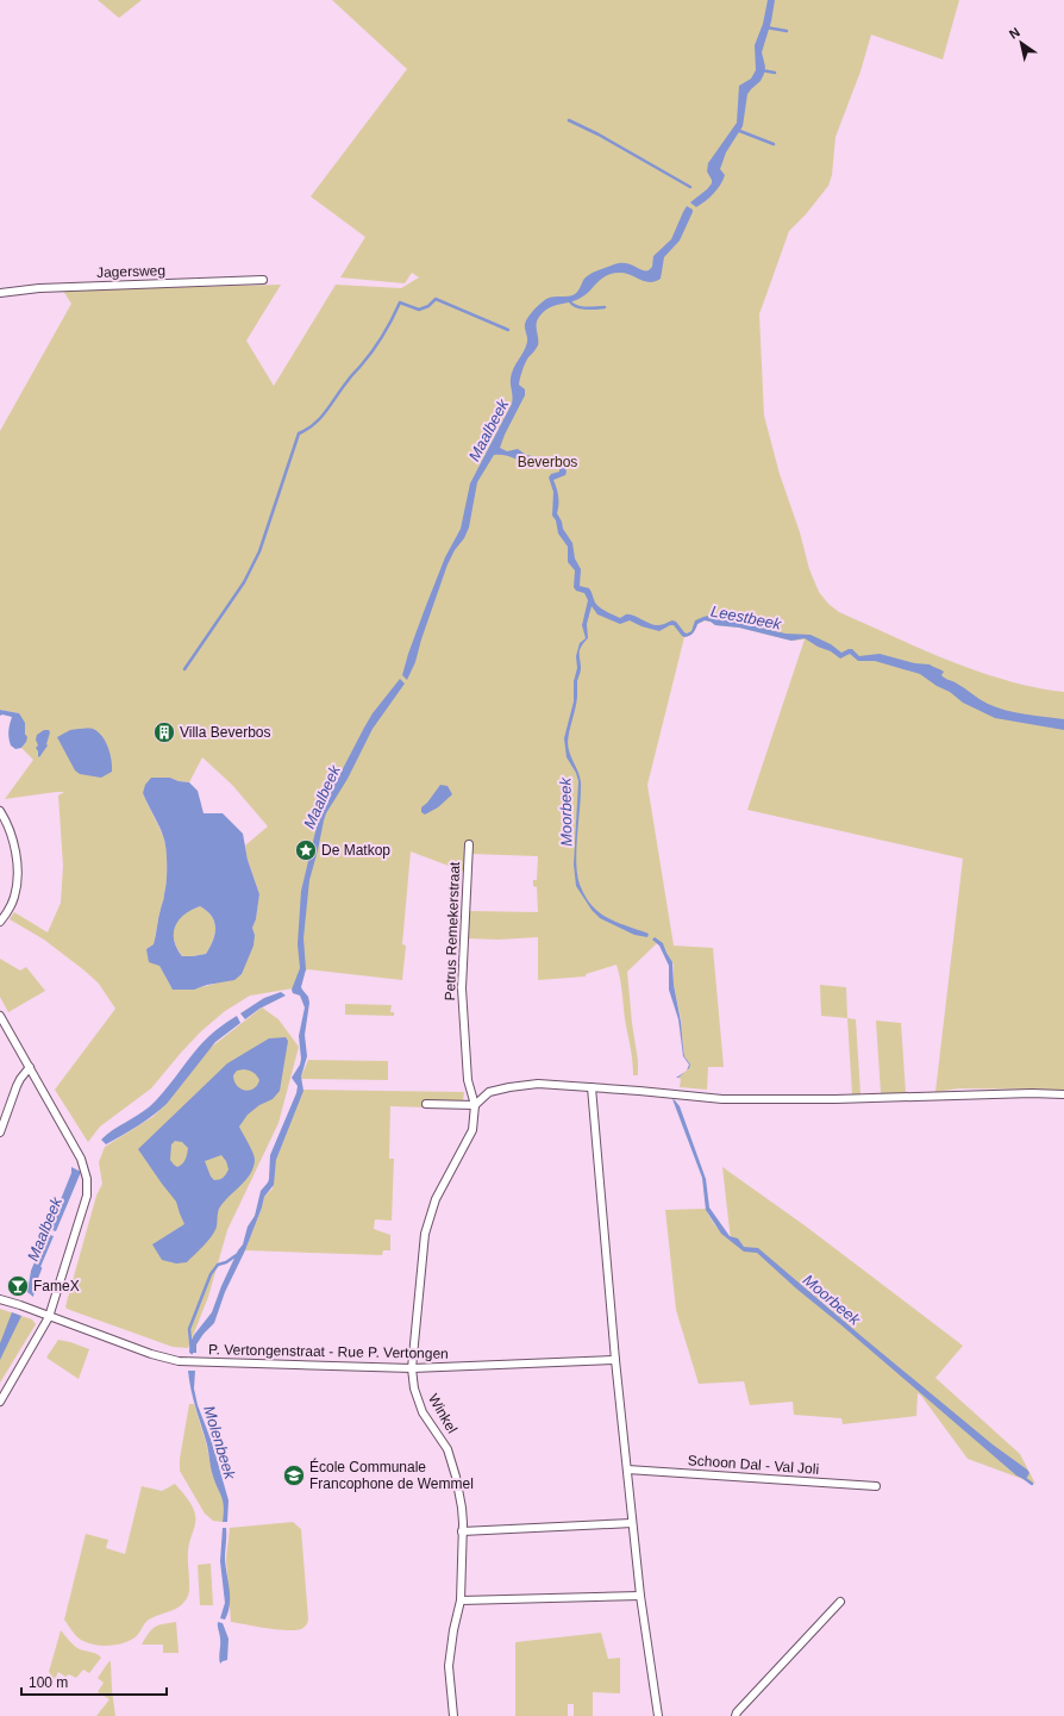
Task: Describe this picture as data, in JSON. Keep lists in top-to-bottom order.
{
  "streets": {
    "street": [
      "Jagersweg",
      "Petrus Remekerstraat",
      "P. Vertongenstraat - Rue P. Vertongen",
      "Winkel",
      "Schoon Dal - Val Joli"
    ]
  },
  "crossings": [
    ["Petrus Remekerstraat", "Winkel"],
    ["P. Vertongenstraat - Rue P. Vertongen", "Winkel"]
  ],
  "water": [
    "Maalbeek",
    "Leestbeek",
    "Moorbeek",
    "Molenbeek"
  ],
  "parks": ["Beverbos"],
  "places": {
    "building": ["Villa Beverbos"],
    "place": ["De Matkop"],
    "bar": ["FameX"],
    "school or university": ["École Communale Francophone de Wemmel"]
  },
  "scale_bar": "100 m",
  "north": "top left"
}
